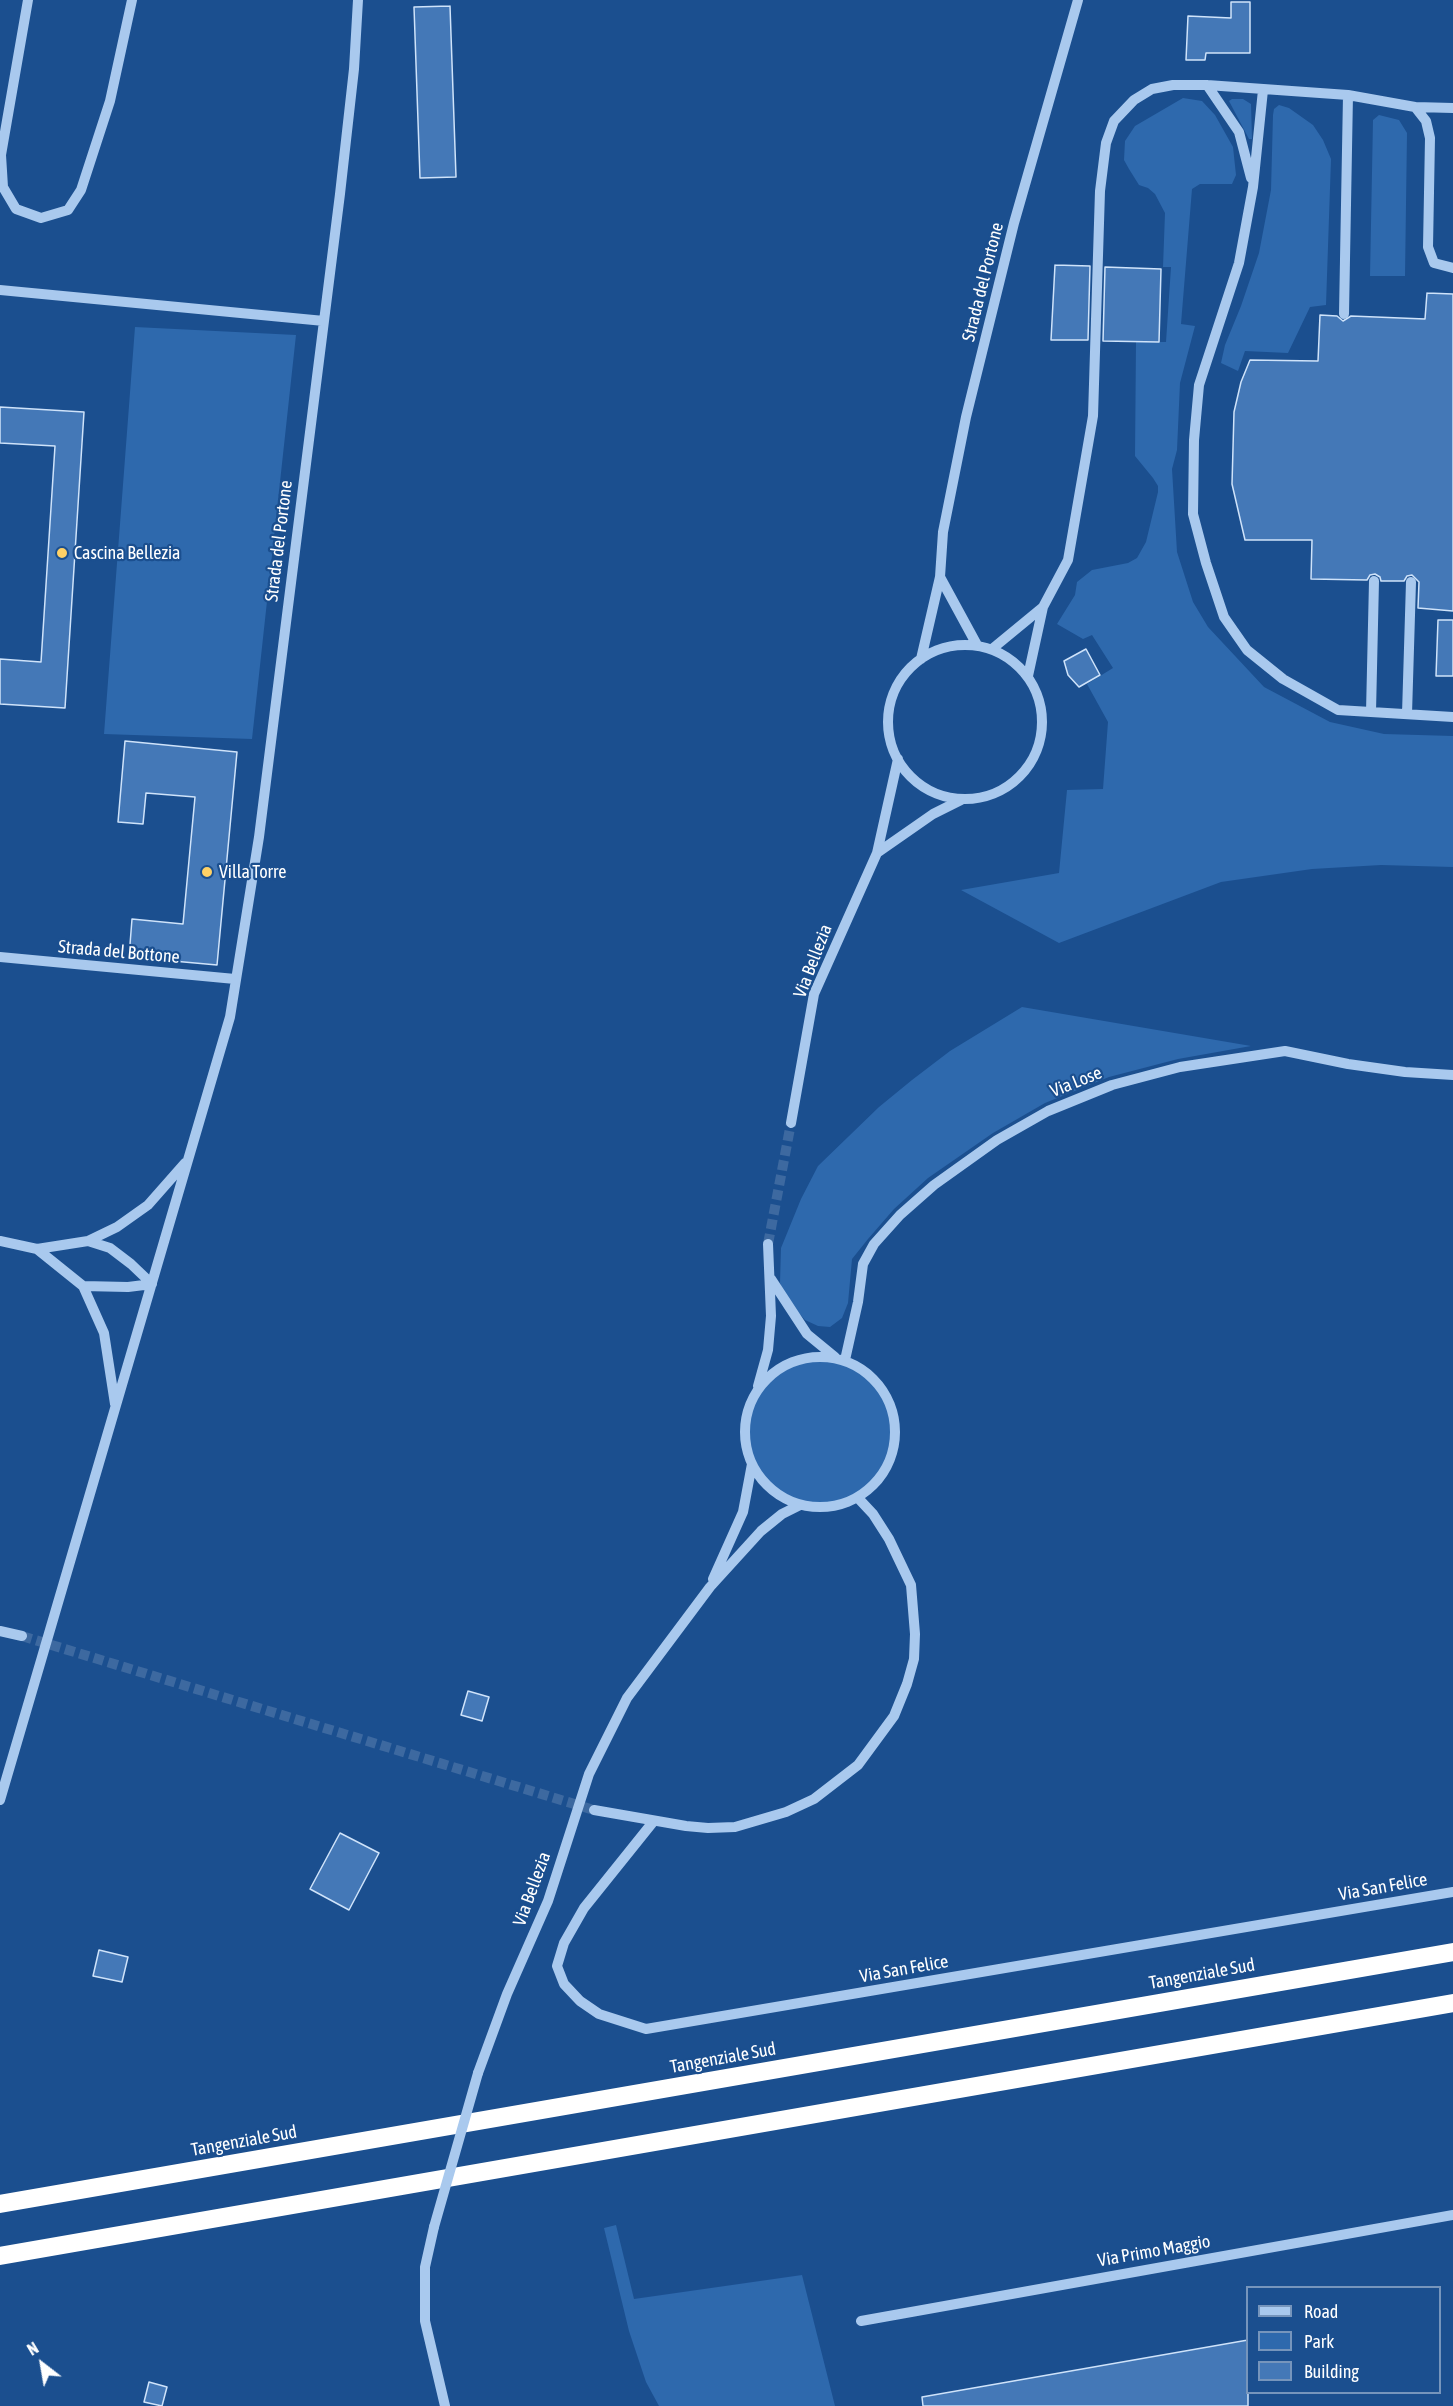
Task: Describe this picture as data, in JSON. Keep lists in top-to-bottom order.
{
  "streets": {
    "highway": ["Tangenziale Sud"],
    "street": [
      "Strada del Portone",
      "Strada del Bottone",
      "Via Bellezia",
      "Via Lose",
      "Via San Felice",
      "Via Primo Maggio"
    ]
  },
  "crossings": [
    ["Strada del Portone", "Strada del Bottone"],
    ["Strada del Portone", "Via Bellezia"],
    ["Via Bellezia", "Via Lose"]
  ],
  "places": ["Cascina Bellezia", "Villa Torre"],
  "legend": ["Road", "Park", "Building"],
  "north": "top left"
}
